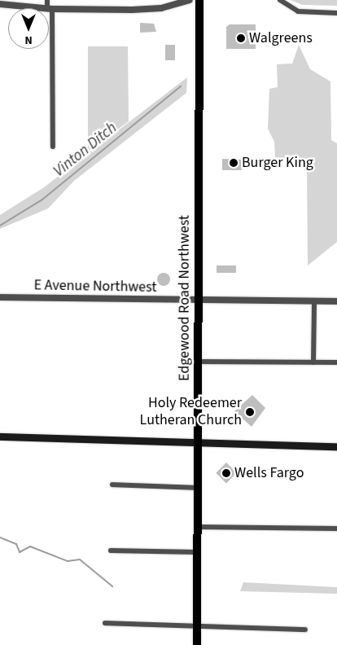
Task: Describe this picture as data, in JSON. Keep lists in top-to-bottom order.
{
  "streets": {
    "main road": ["Edgewood Road Northwest"],
    "street": ["E Avenue Northwest"]
  },
  "crossings": [
    ["E Avenue Northwest", "Edgewood Road Northwest"]
  ],
  "water": ["Vinton Ditch"],
  "places": [
    "Walgreens",
    "Burger King",
    "Holy Redeemer Lutheran Church",
    "Wells Fargo"
  ],
  "north": "bottom"
}
